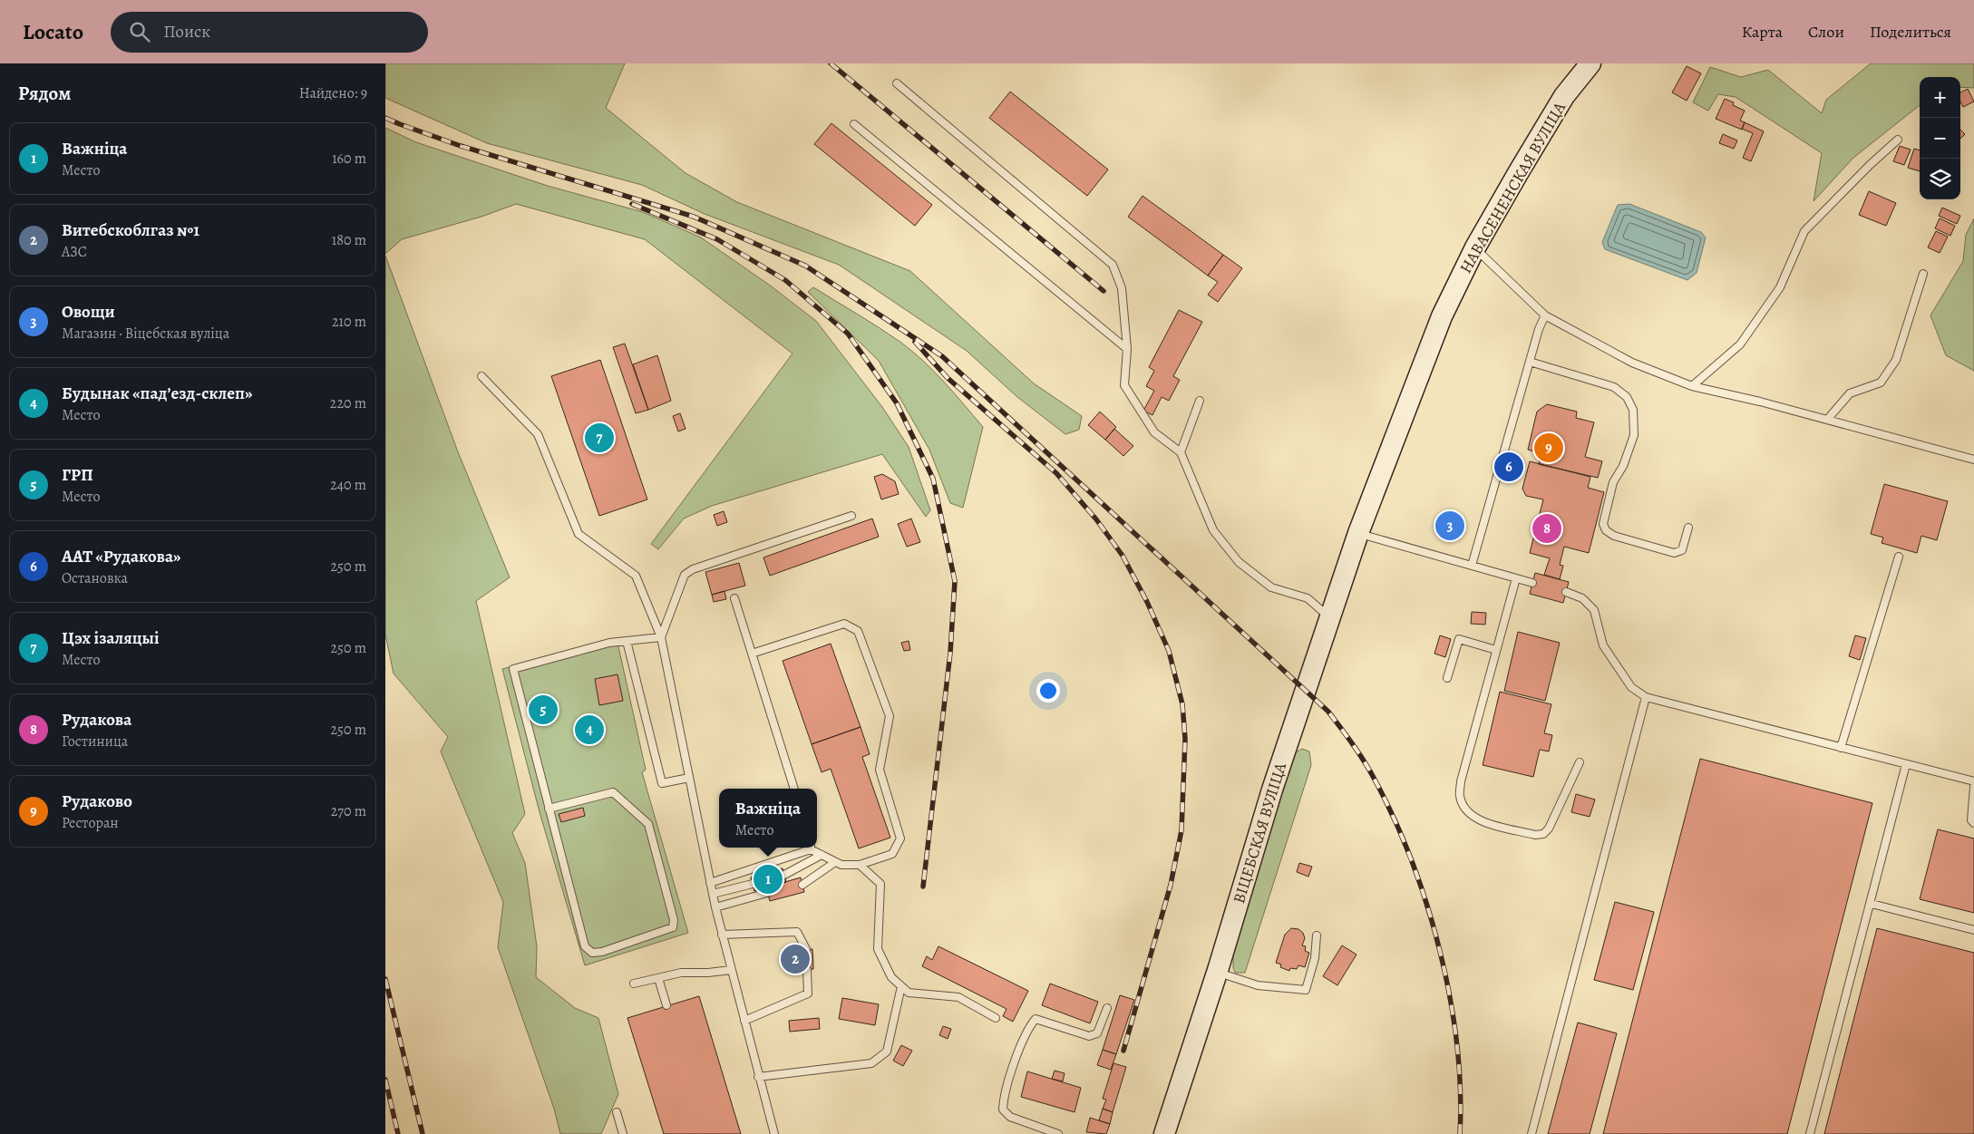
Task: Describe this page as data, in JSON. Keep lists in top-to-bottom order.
{
  "streets": {
    "main road": ["НАВАСЕНЕНСКАЯ ВУЛІЦА", "ВІЦЕБСКАЯ ВУЛІЦА"]
  },
  "crossings": [
    ["НАВАСЕНЕНСКАЯ ВУЛІЦА", "ВІЦЕБСКАЯ ВУЛІЦА"]
  ],
  "page": {
    "header": "Locato",
    "search": "Поиск",
    "nav": ["Карта", "Слои", "Поделиться"],
    "heading": ["Рядом", "Найдено: 9"],
    "map_buttons": ["+", "−"],
    "list": [
      {
        "mark": "1",
        "name": "Важніца",
        "note": "Место",
        "value": "160 m"
      },
      {
        "mark": "2",
        "name": "Витебскоблгаз №1",
        "note": "АЗС",
        "value": "180 m"
      },
      {
        "mark": "3",
        "name": "Овощи",
        "note": "Магазин · Віцебская вуліца",
        "value": "210 m"
      },
      {
        "mark": "4",
        "name": "Будынак «падʼезд-склеп»",
        "note": "Место",
        "value": "220 m"
      },
      {
        "mark": "5",
        "name": "ГРП",
        "note": "Место",
        "value": "240 m"
      },
      {
        "mark": "6",
        "name": "ААТ «Рудакова»",
        "note": "Остановка",
        "value": "250 m"
      },
      {
        "mark": "7",
        "name": "Цэх ізаляцыі",
        "note": "Место",
        "value": "250 m"
      },
      {
        "mark": "8",
        "name": "Рудакова",
        "note": "Гостиница",
        "value": "250 m"
      },
      {
        "mark": "9",
        "name": "Рудаково",
        "note": "Ресторан",
        "value": "270 m"
      }
    ],
    "pins": [
      "7",
      "9",
      "6",
      "3",
      "8",
      "5",
      "4",
      "1",
      "2"
    ],
    "popup": ["Важніца", "Место"]
  }
}
